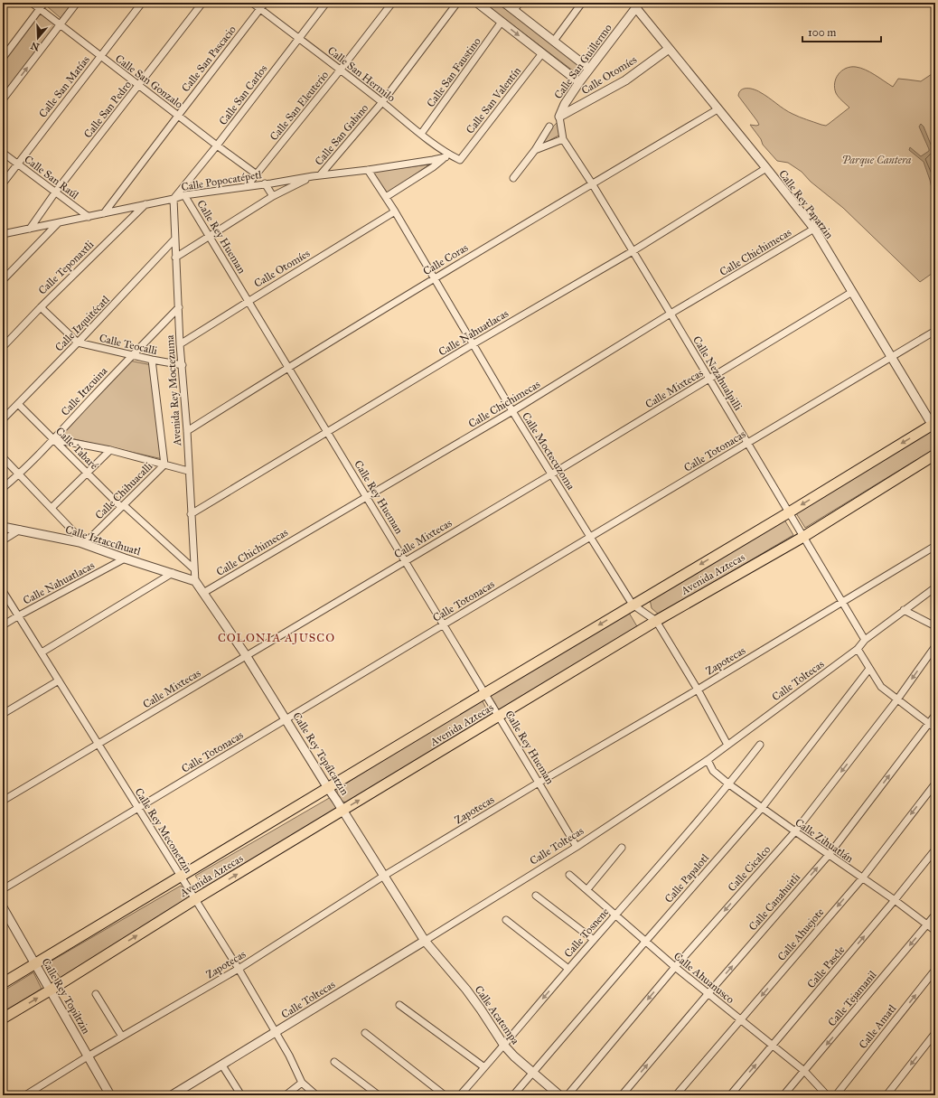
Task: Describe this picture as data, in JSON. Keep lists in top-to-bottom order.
{
  "streets": {
    "main road": ["Avenida Aztecas"],
    "street": [
      "Calle San Pascacio",
      "Calle San Guillermo",
      "Calle San Faustino",
      "Calle San Hermilo",
      "Calle Otomíes",
      "Calle San Gonzalo",
      "Calle San Matías",
      "Calle San Carlos",
      "Calle San Valentín",
      "Calle San Eleuterio",
      "Calle San Pedro",
      "Calle San Gabino",
      "Calle San Raúl",
      "Calle Popocatépetl",
      "Calle Rey Papatzin",
      "Calle Rey Hueman",
      "Calle Chichimecas",
      "Calle Coras",
      "Calle Teponaxtli",
      "Calle Izquitécatl",
      "Calle Nahuatlacas",
      "Calle Teocalli",
      "Calle Nezahualpilli",
      "Calle Mixtecas",
      "Avenida Rey Moctezuma",
      "Calle Itzcuina",
      "Calle Tabaré",
      "Calle Moctecuzoma",
      "Calle Totonacas",
      "Calle Chihuacalli",
      "Calle Iztaccíhuatl",
      "Zapotecas",
      "Calle Toltecas",
      "Calle Rey Tepálcatzin",
      "Calle Rey Meconetzin",
      "Calle Zihuatlán",
      "Calle Cicalco",
      "Calle Papalotl",
      "Calle Canahuitli",
      "Calle Tosnene",
      "Calle Ahuejote",
      "Calle Pascle",
      "Calle Ahuanusco",
      "Calle Rey Topiltzin",
      "Calle Tejamanil",
      "Calle Acatempa",
      "Calle Amatl"
    ]
  },
  "crossings": [
    ["Calle San Pascacio", "Calle San Hermilo"],
    ["Calle San Pascacio", "Calle San Gonzalo"],
    ["Calle San Pascacio", "Calle Popocatépetl"],
    ["Calle San Guillermo", "Calle Otomíes"],
    ["Calle San Guillermo", "Calle Rey Papatzin"],
    ["Calle San Guillermo", "Calle Nezahualpilli"],
    ["Calle San Faustino", "Calle San Hermilo"],
    ["Calle San Hermilo", "Calle San Carlos"],
    ["Calle San Hermilo", "Calle San Valentín"],
    ["Calle San Hermilo", "Calle San Eleuterio"],
    ["Calle San Hermilo", "Calle San Gabino"],
    ["Calle San Hermilo", "Calle Popocatépetl"],
    ["Calle Otomíes", "Calle Rey Papatzin"],
    ["Calle Otomíes", "Calle Rey Hueman"],
    ["Calle Otomíes", "Calle Nezahualpilli"],
    ["Calle Otomíes", "Avenida Rey Moctezuma"],
    ["Calle Otomíes", "Calle Moctecuzoma"],
    ["Calle San Gonzalo", "Calle San Matías"],
    ["Calle San Gonzalo", "Calle San Carlos"],
    ["Calle San Gonzalo", "Calle San Eleuterio"],
    ["Calle San Gonzalo", "Calle San Pedro"],
    ["Calle San Matías", "Calle San Raúl"],
    ["Calle San Carlos", "Calle Popocatépetl"],
    ["Calle San Carlos", "Avenida Rey Moctezuma"],
    ["Calle San Eleuterio", "Calle Popocatépetl"],
    ["Calle San Pedro", "Calle San Raúl"],
    ["Calle San Pedro", "Calle Popocatépetl"],
    ["Calle San Gabino", "Calle Popocatépetl"],
    ["Calle San Raúl", "Calle Popocatépetl"],
    ["Calle Popocatépetl", "Calle Rey Hueman"],
    ["Calle Popocatépetl", "Calle Teponaxtli"],
    ["Calle Popocatépetl", "Avenida Rey Moctezuma"],
    ["Calle Popocatépetl", "Calle Moctecuzoma"],
    ["Calle Rey Papatzin", "Calle Chichimecas"],
    ["Calle Rey Papatzin", "Calle Coras"],
    ["Calle Rey Papatzin", "Calle Nahuatlacas"],
    ["Calle Rey Papatzin", "Calle Mixtecas"],
    ["Calle Rey Papatzin", "Calle Totonacas"],
    ["Calle Rey Papatzin", "Avenida Aztecas"],
    ["Calle Rey Hueman", "Calle Chichimecas"],
    ["Calle Rey Hueman", "Calle Coras"],
    ["Calle Rey Hueman", "Calle Nahuatlacas"],
    ["Calle Rey Hueman", "Calle Mixtecas"],
    ["Calle Rey Hueman", "Calle Totonacas"],
    ["Calle Rey Hueman", "Avenida Aztecas"],
    ["Calle Rey Hueman", "Zapotecas"],
    ["Calle Rey Hueman", "Calle Toltecas"],
    ["Calle Chichimecas", "Calle Nezahualpilli"],
    ["Calle Chichimecas", "Calle Moctecuzoma"],
    ["Calle Chichimecas", "Calle Rey Tepálcatzin"],
    ["Calle Coras", "Calle Nezahualpilli"],
    ["Calle Coras", "Avenida Rey Moctezuma"],
    ["Calle Coras", "Calle Moctecuzoma"],
    ["Calle Izquitécatl", "Calle Teocalli"],
    ["Calle Izquitécatl", "Avenida Rey Moctezuma"],
    ["Calle Izquitécatl", "Calle Tabaré"],
    ["Calle Nahuatlacas", "Calle Nezahualpilli"],
    ["Calle Nahuatlacas", "Avenida Rey Moctezuma"],
    ["Calle Nahuatlacas", "Calle Moctecuzoma"],
    ["Calle Nahuatlacas", "Calle Iztaccíhuatl"],
    ["Calle Nahuatlacas", "Calle Rey Meconetzin"],
    ["Calle Teocalli", "Avenida Rey Moctezuma"],
    ["Calle Teocalli", "Calle Itzcuina"],
    ["Calle Teocalli", "Calle Chihuacalli"],
    ["Calle Nezahualpilli", "Calle Mixtecas"],
    ["Calle Nezahualpilli", "Calle Totonacas"],
    ["Calle Nezahualpilli", "Avenida Aztecas"],
    ["Calle Nezahualpilli", "Zapotecas"],
    ["Calle Nezahualpilli", "Calle Toltecas"],
    ["Calle Mixtecas", "Calle Moctecuzoma"],
    ["Calle Mixtecas", "Calle Rey Tepálcatzin"],
    ["Calle Mixtecas", "Calle Rey Meconetzin"],
    ["Avenida Rey Moctezuma", "Calle Itzcuina"],
    ["Avenida Rey Moctezuma", "Calle Tabaré"],
    ["Avenida Rey Moctezuma", "Calle Iztaccíhuatl"],
    ["Avenida Rey Moctezuma", "Calle Rey Tepálcatzin"],
    ["Calle Itzcuina", "Calle Tabaré"],
    ["Calle Tabaré", "Calle Chihuacalli"],
    ["Calle Moctecuzoma", "Calle Totonacas"],
    ["Calle Moctecuzoma", "Avenida Aztecas"],
    ["Calle Totonacas", "Calle Rey Tepálcatzin"],
    ["Calle Totonacas", "Calle Rey Meconetzin"],
    ["Calle Chihuacalli", "Calle Iztaccíhuatl"],
    ["Calle Iztaccíhuatl", "Calle Rey Tepálcatzin"],
    ["Avenida Aztecas", "Calle Rey Tepálcatzin"],
    ["Avenida Aztecas", "Calle Rey Meconetzin"],
    ["Avenida Aztecas", "Calle Rey Topiltzin"],
    ["Zapotecas", "Calle Rey Tepálcatzin"],
    ["Zapotecas", "Calle Rey Meconetzin"],
    ["Zapotecas", "Calle Rey Topiltzin"],
    ["Calle Toltecas", "Calle Rey Tepálcatzin"],
    ["Calle Toltecas", "Calle Rey Meconetzin"],
    ["Calle Toltecas", "Calle Zihuatlán"],
    ["Calle Toltecas", "Calle Acatempa"],
    ["Calle Rey Tepálcatzin", "Calle Acatempa"],
    ["Calle Zihuatlán", "Calle Cicalco"],
    ["Calle Zihuatlán", "Calle Papalotl"],
    ["Calle Zihuatlán", "Calle Canahuitli"],
    ["Calle Zihuatlán", "Calle Tosnene"],
    ["Calle Zihuatlán", "Calle Ahuejote"],
    ["Calle Zihuatlán", "Calle Pascle"],
    ["Calle Zihuatlán", "Calle Tejamanil"],
    ["Calle Cicalco", "Calle Ahuanusco"],
    ["Calle Papalotl", "Calle Ahuanusco"],
    ["Calle Papalotl", "Calle Acatempa"],
    ["Calle Canahuitli", "Calle Ahuanusco"],
    ["Calle Tosnene", "Calle Ahuanusco"],
    ["Calle Tosnene", "Calle Acatempa"],
    ["Calle Ahuejote", "Calle Ahuanusco"],
    ["Calle Pascle", "Calle Ahuanusco"],
    ["Calle Ahuanusco", "Calle Tejamanil"]
  ],
  "one_way": [
    "Calle Cicalco",
    "Calle Canahuitli",
    "Calle Ahuejote",
    "Calle Pascle",
    "Calle Tejamanil"
  ],
  "districts": ["COLONIA AJUSCO"],
  "parks": ["Parque Cantera"],
  "scale_bar": "100 m",
  "north": "bottom"
}
